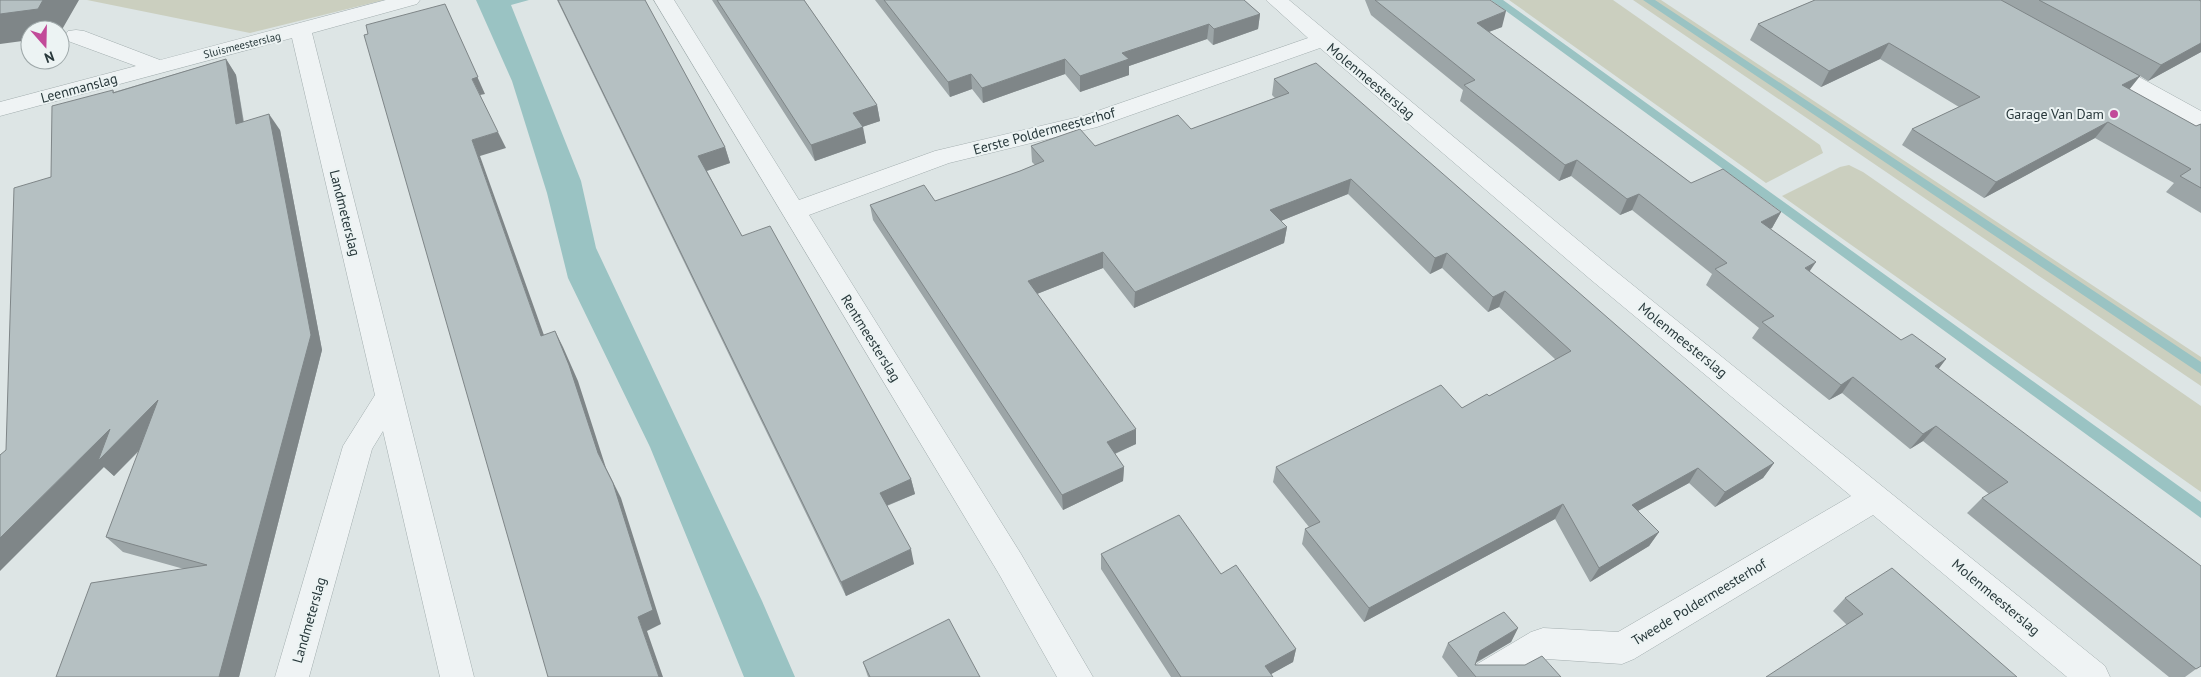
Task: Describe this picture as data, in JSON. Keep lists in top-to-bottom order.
{
  "streets": {
    "street": [
      "Sluismeesterslag",
      "Molenmeesterslag",
      "Leenmanslag",
      "Eerste Poldermeesterhof",
      "Landmeterslag",
      "Rentmeesterslag",
      "Tweede Poldermeesterhof"
    ]
  },
  "crossings": [
    ["Sluismeesterslag", "Leenmanslag"],
    ["Sluismeesterslag", "Landmeterslag"],
    ["Molenmeesterslag", "Eerste Poldermeesterhof"],
    ["Molenmeesterslag", "Tweede Poldermeesterhof"],
    ["Eerste Poldermeesterhof", "Rentmeesterslag"]
  ],
  "places": ["Garage Van Dam"],
  "north": "bottom"
}
